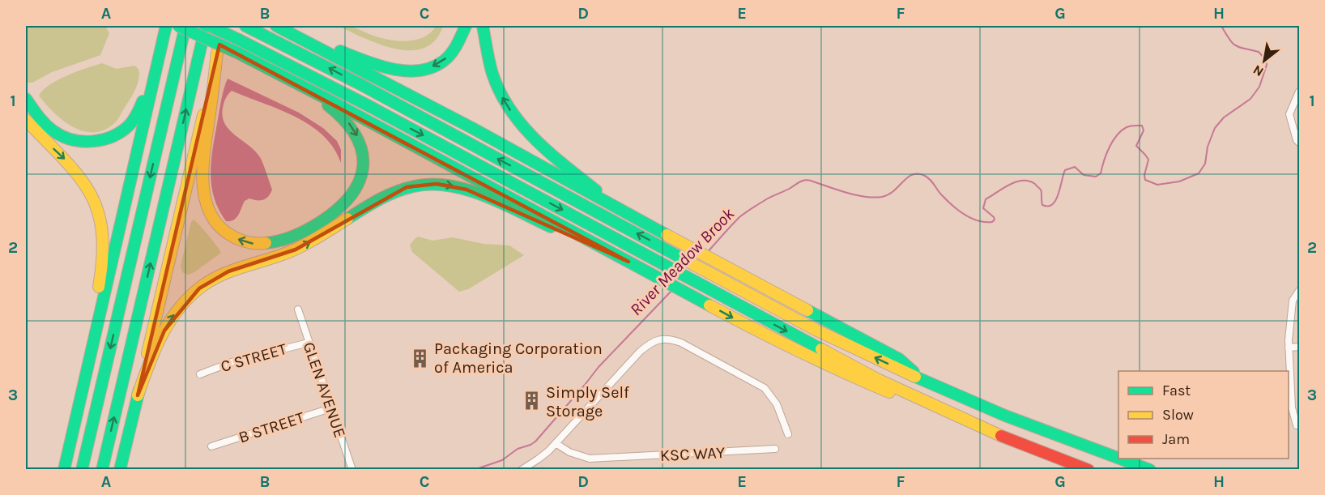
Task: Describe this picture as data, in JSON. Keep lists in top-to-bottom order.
{
  "streets": {
    "street": [
      "C STREET",
      "GLEN AVENUE",
      "B STREET",
      "KSC WAY"
    ]
  },
  "crossings": [
    ["C STREET", "GLEN AVENUE"],
    ["GLEN AVENUE", "B STREET"]
  ],
  "water": ["River Meadow Brook"],
  "places": {
    "building": ["Packaging Corporation of America", "Simply Self Storage"]
  },
  "legend": ["Fast", "Slow", "Jam"],
  "north": "bottom left",
  "grid": {
    "columns": [
      "A",
      "B",
      "C",
      "D",
      "E",
      "F",
      "G",
      "H"
    ],
    "rows": ["1", "2", "3"]
  }
}
